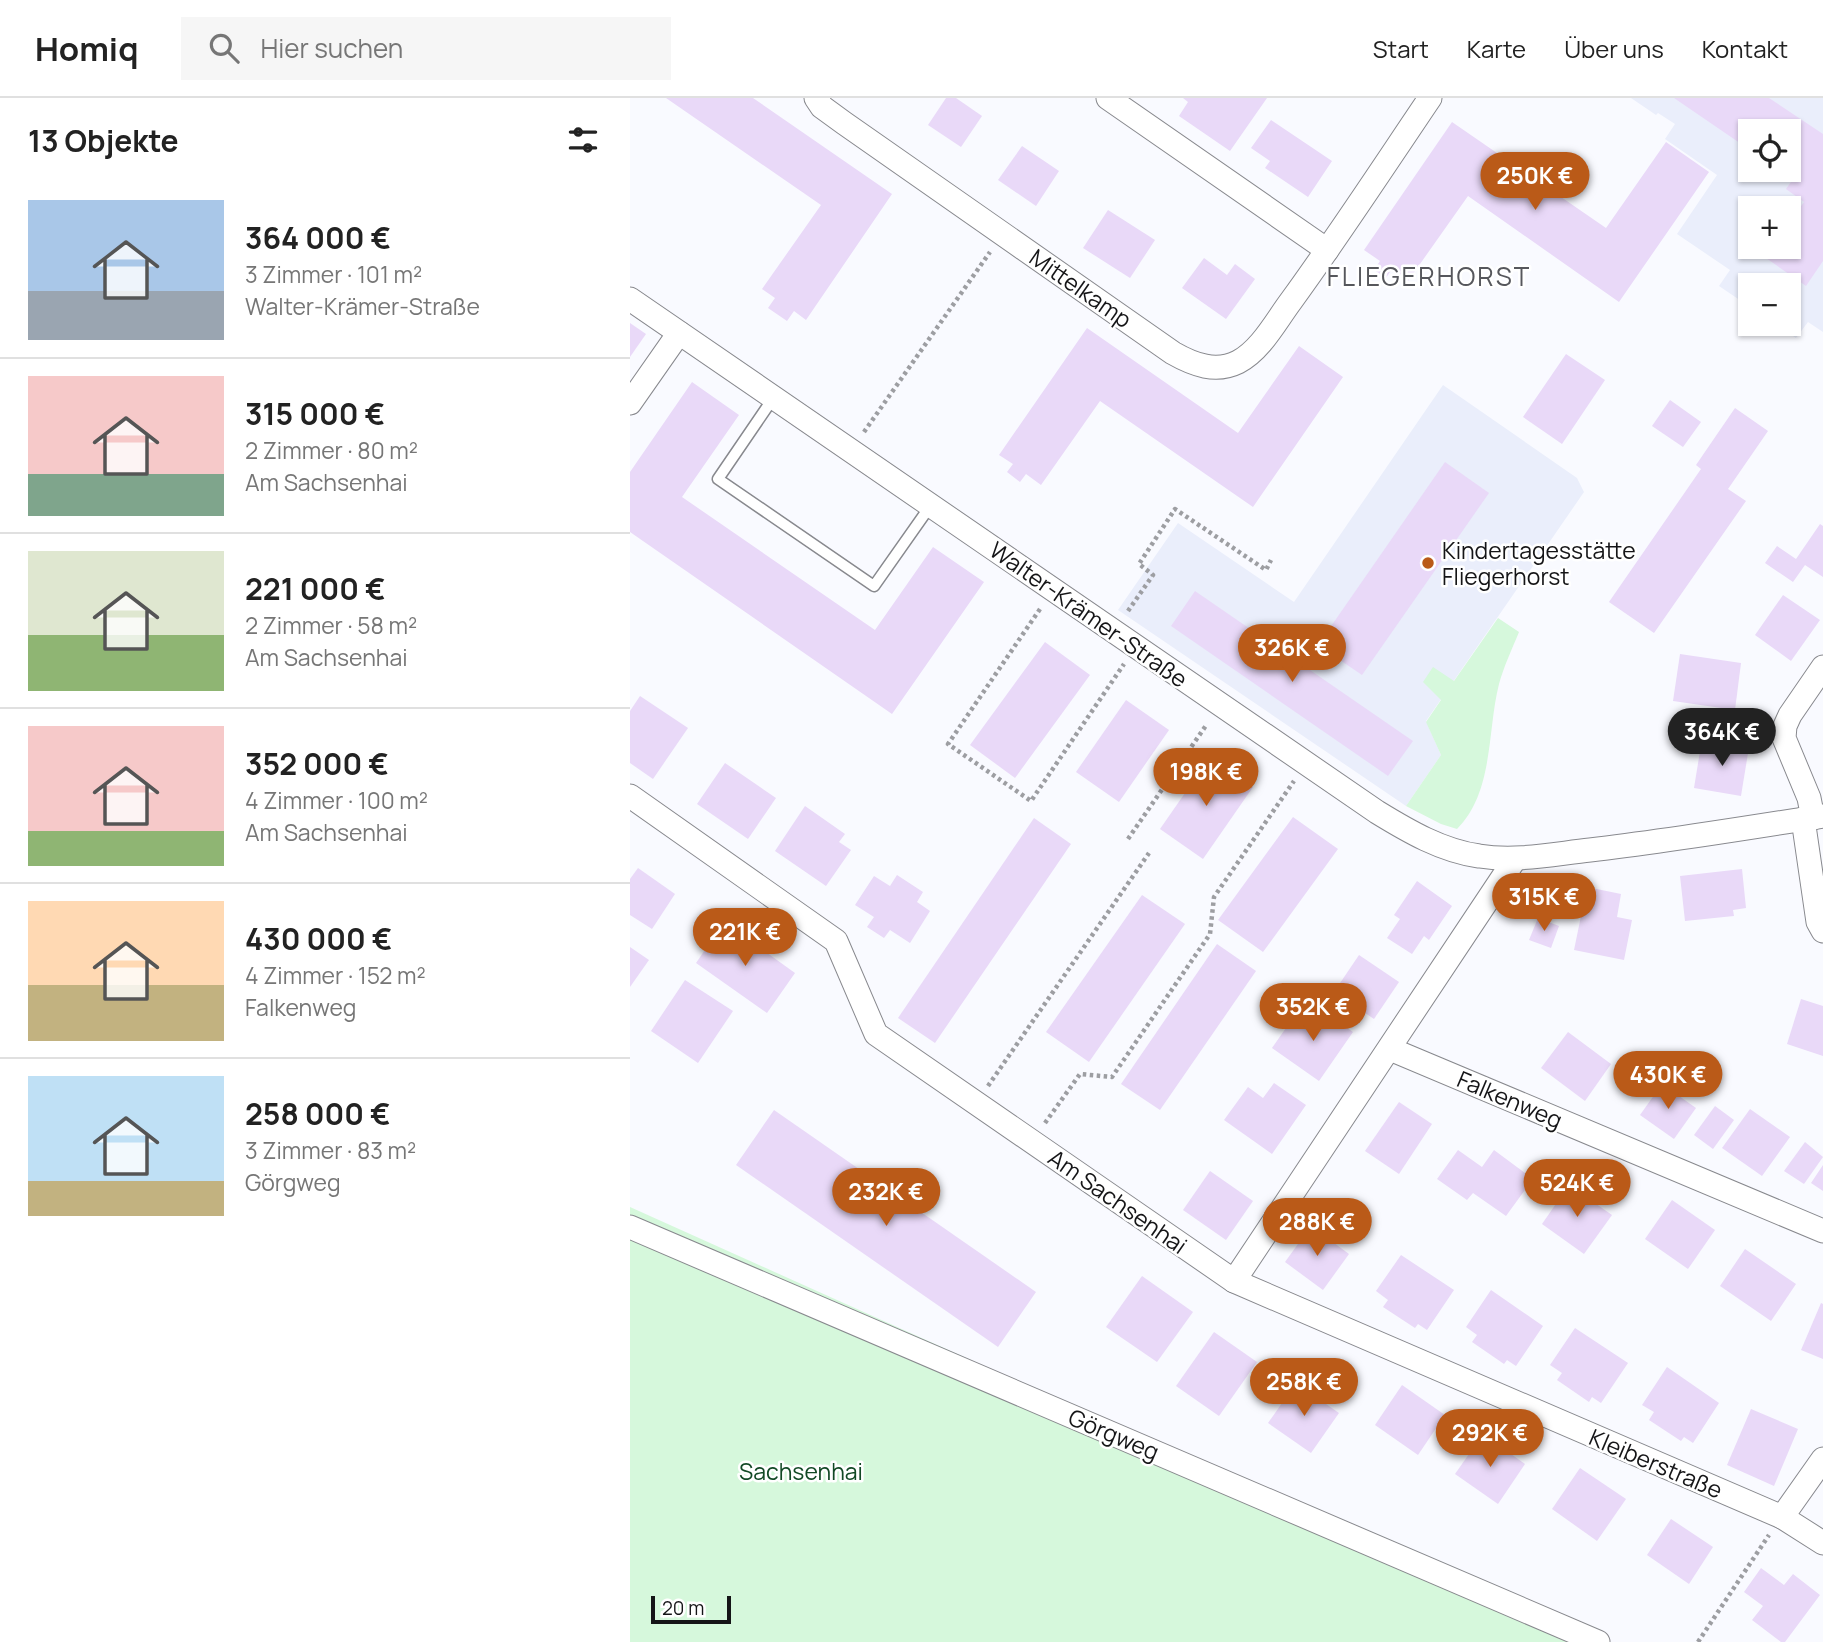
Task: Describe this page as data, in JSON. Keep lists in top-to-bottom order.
{
  "streets": {
    "street": [
      "Mittelkamp",
      "Walter-Krämer-Straße",
      "Falkenweg",
      "Am Sachsenhai",
      "Görgweg",
      "Kleiberstraße"
    ]
  },
  "crossings": [
    ["Am Sachsenhai", "Kleiberstraße"]
  ],
  "districts": ["FLIEGERHORST"],
  "parks": ["Sachsenhai"],
  "places": ["Kindertagesstätte Fliegerhorst"],
  "scale_bar": "20 m",
  "page": {
    "header": "Homiq",
    "search": "Hier suchen",
    "nav": [
      "Start",
      "Karte",
      "Über uns",
      "Kontakt"
    ],
    "heading": "13 Objekte",
    "map_buttons": ["+", "−"],
    "price": [
      "250K €",
      "326K €",
      "364K €",
      "198K €",
      "315K €",
      "221K €",
      "352K €",
      "430K €",
      "524K €",
      "232K €",
      "288K €",
      "258K €",
      "292K €"
    ],
    "list": [
      {
        "name": "364 000 €",
        "note": "3 Zimmer · 101 m² · Walter-Krämer-Straße"
      },
      {
        "name": "315 000 €",
        "note": "2 Zimmer · 80 m² · Am Sachsenhai"
      },
      {
        "name": "221 000 €",
        "note": "2 Zimmer · 58 m² · Am Sachsenhai"
      },
      {
        "name": "352 000 €",
        "note": "4 Zimmer · 100 m² · Am Sachsenhai"
      },
      {
        "name": "430 000 €",
        "note": "4 Zimmer · 152 m² · Falkenweg"
      },
      {
        "name": "258 000 €",
        "note": "3 Zimmer · 83 m² · Görgweg"
      }
    ],
    "scale": "20 m"
  }
}
